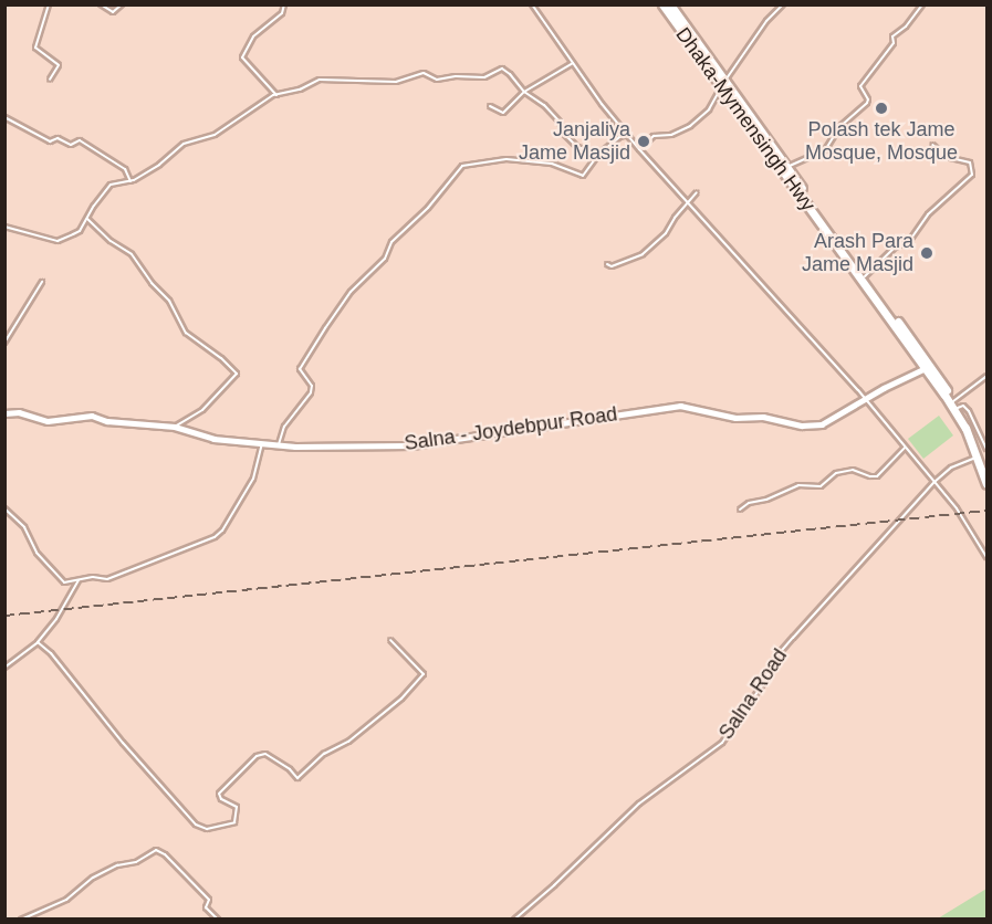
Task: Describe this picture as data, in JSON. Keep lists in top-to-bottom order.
{
  "streets": {
    "highway": ["Dhaka-Mymensingh Hwy"],
    "main road": ["Salna - Joydebpur Road"],
    "street": ["Salna Road"]
  },
  "crossings": [
    ["Dhaka-Mymensingh Hwy", "Salna - Joydebpur Road"],
    ["Dhaka-Mymensingh Hwy", "Salna Road"]
  ],
  "places": ["Polash tek Jame Mosque, Mosque", "Janjaliya Jame Masjid", "Arash Para Jame Masjid"]
}
